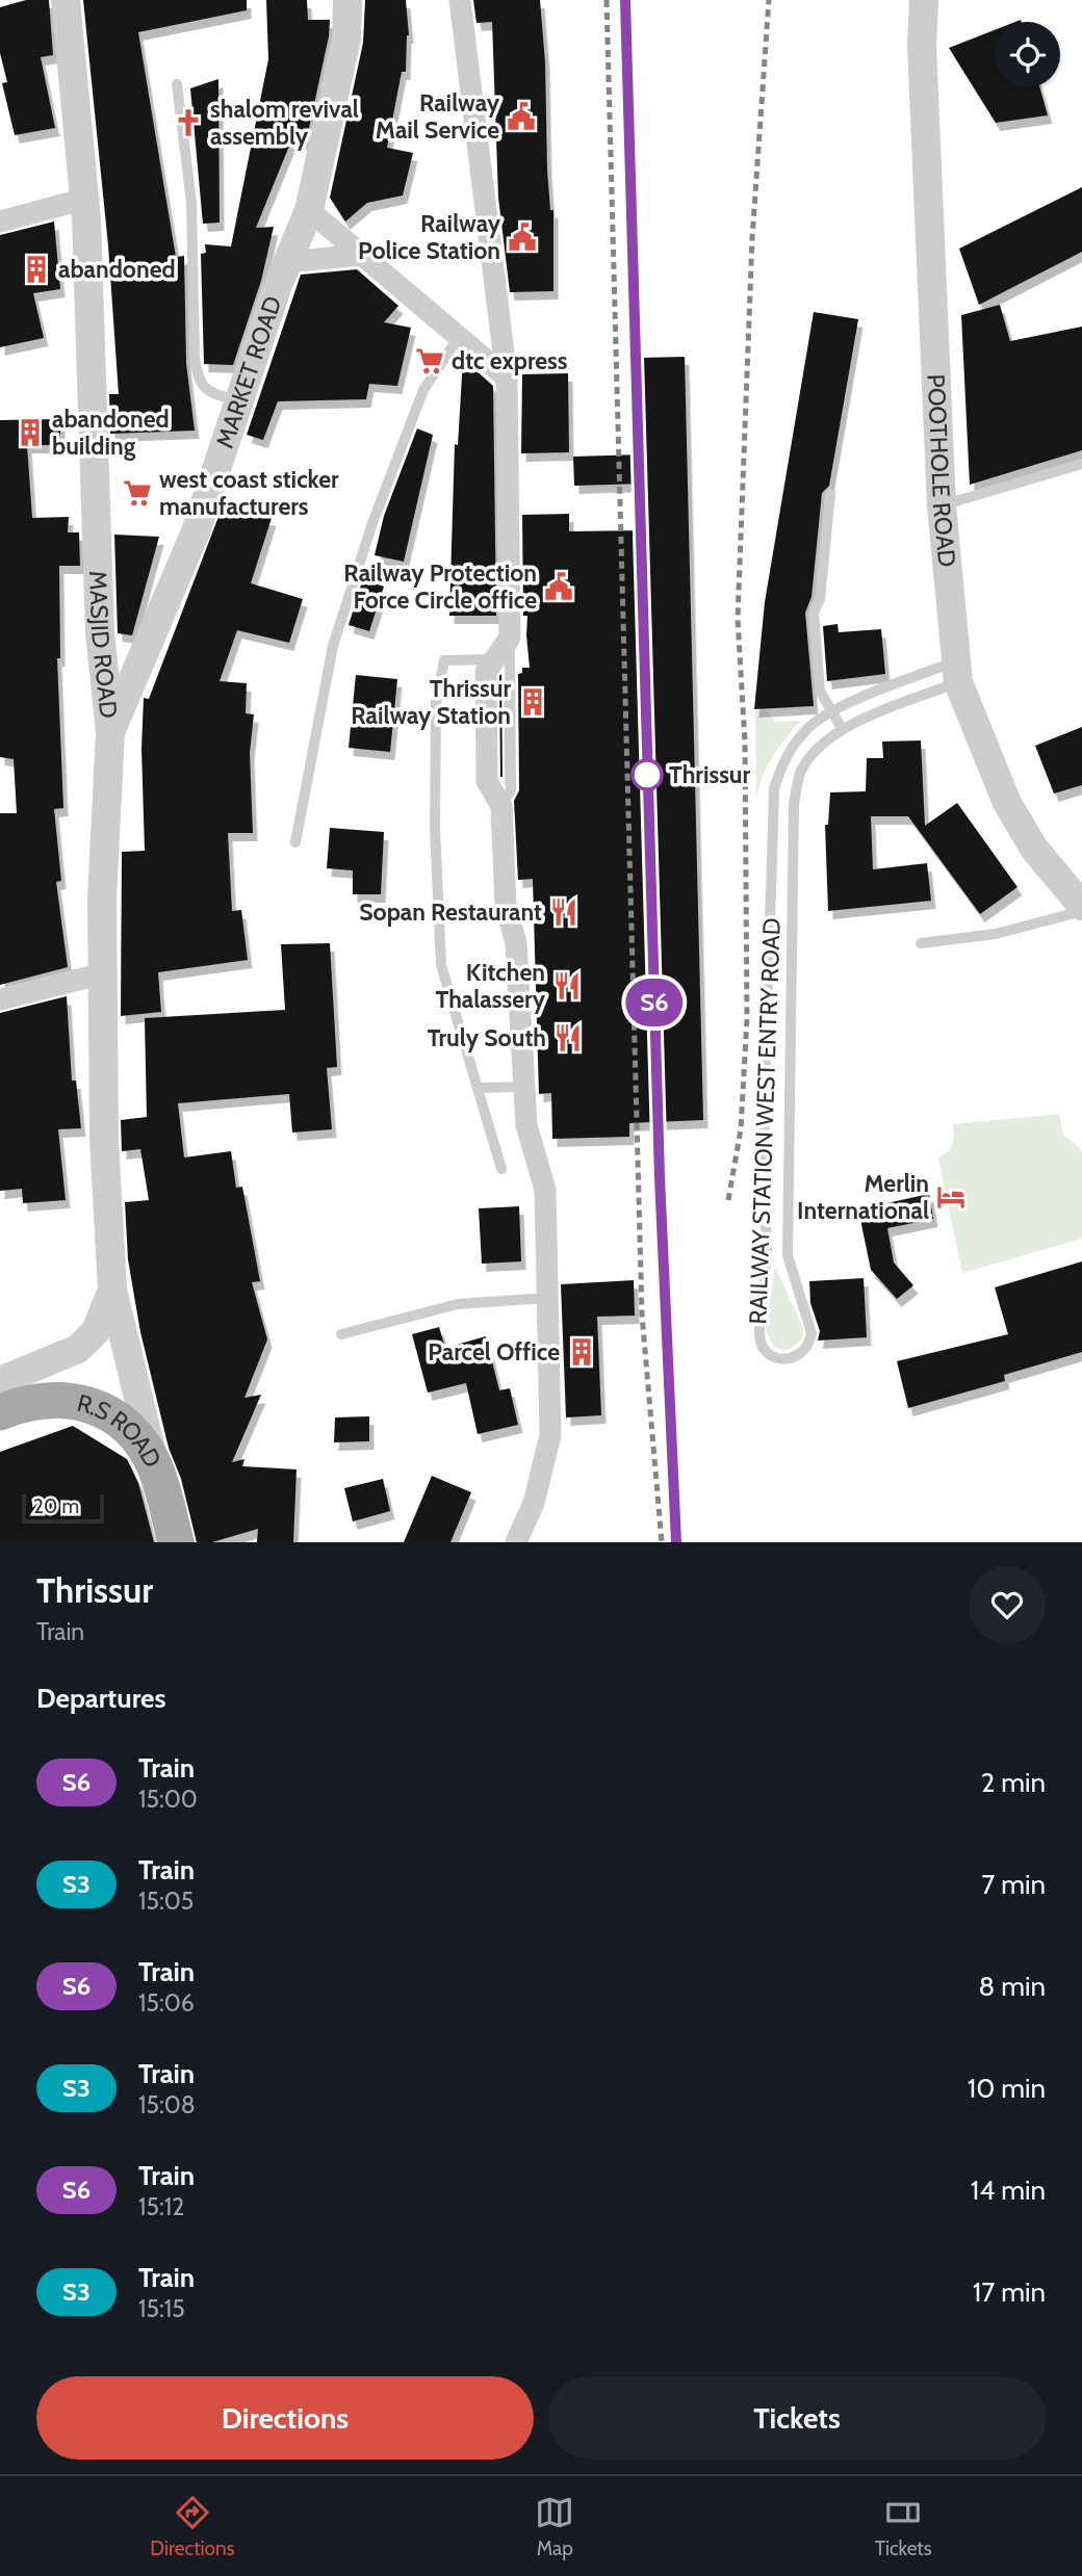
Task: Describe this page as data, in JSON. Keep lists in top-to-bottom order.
{
  "streets": {
    "main road": ["R.S ROAD"],
    "street": ["MARKET ROAD", "POOTHOLE ROAD", "MASJID ROAD"],
    "lane": ["RAILWAY STATION WEST ENTRY ROAD"]
  },
  "crossings": [
    ["MARKET ROAD", "MASJID ROAD"],
    ["POOTHOLE ROAD", "RAILWAY STATION WEST ENTRY ROAD"]
  ],
  "places": {
    "public building": ["Railway Mail Service", "Railway Police Station", "Railway Protection Force Circle office"],
    "church": ["shalom revival assembly"],
    "building": [
      "abandoned",
      "abandoned building",
      "Thrissur Railway Station",
      "Parcel Office"
    ],
    "supermarket": ["dtc express", "west coast sticker manufacturers"],
    "other": ["Thrissur"],
    "restaurant": ["Sopan Restaurant", "Kitchen Thalassery", "Truly South"],
    "hotel": ["Merlin International"]
  },
  "scale_bar": "20 m",
  "page": {
    "on_map": "S6",
    "scale": "20 m",
    "heading": [
      ["Thrissur", "Train"],
      "Departures"
    ],
    "list": [
      {
        "mark": "S6",
        "name": "Train",
        "note": "15:00",
        "value": "2 min"
      },
      {
        "mark": "S3",
        "name": "Train",
        "note": "15:05",
        "value": "7 min"
      },
      {
        "mark": "S6",
        "name": "Train",
        "note": "15:06",
        "value": "8 min"
      },
      {
        "mark": "S3",
        "name": "Train",
        "note": "15:08",
        "value": "10 min"
      },
      {
        "mark": "S6",
        "name": "Train",
        "note": "15:12",
        "value": "14 min"
      },
      {
        "mark": "S3",
        "name": "Train",
        "note": "15:15",
        "value": "17 min"
      }
    ],
    "buttons": ["Directions", "Tickets"],
    "tabs": ["Directions", "Map", "Tickets"]
  }
}
